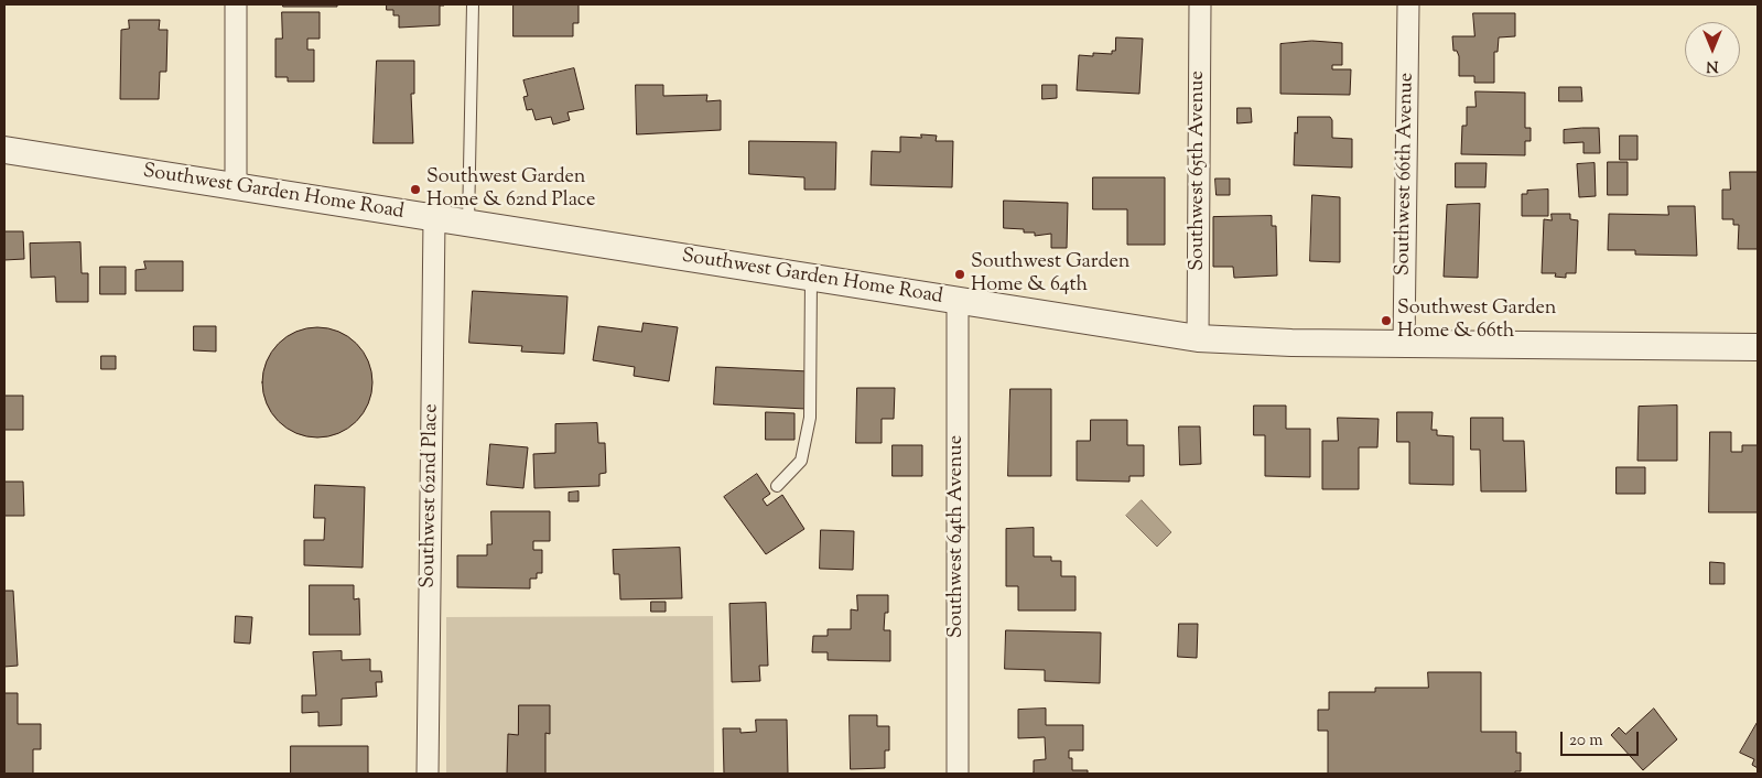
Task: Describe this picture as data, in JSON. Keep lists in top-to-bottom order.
{
  "streets": {
    "street": [
      "Southwest 65th Avenue",
      "Southwest 66th Avenue",
      "Southwest Garden Home Road",
      "Southwest 62nd Place",
      "Southwest 64th Avenue"
    ]
  },
  "crossings": [
    ["Southwest 65th Avenue", "Southwest Garden Home Road"],
    ["Southwest 66th Avenue", "Southwest Garden Home Road"],
    ["Southwest Garden Home Road", "Southwest 62nd Place"],
    ["Southwest Garden Home Road", "Southwest 64th Avenue"]
  ],
  "places": ["Southwest Garden Home & 62nd Place", "Southwest Garden Home & 64th", "Southwest Garden Home & 66th"],
  "scale_bar": "20 m",
  "north": "bottom"
}
